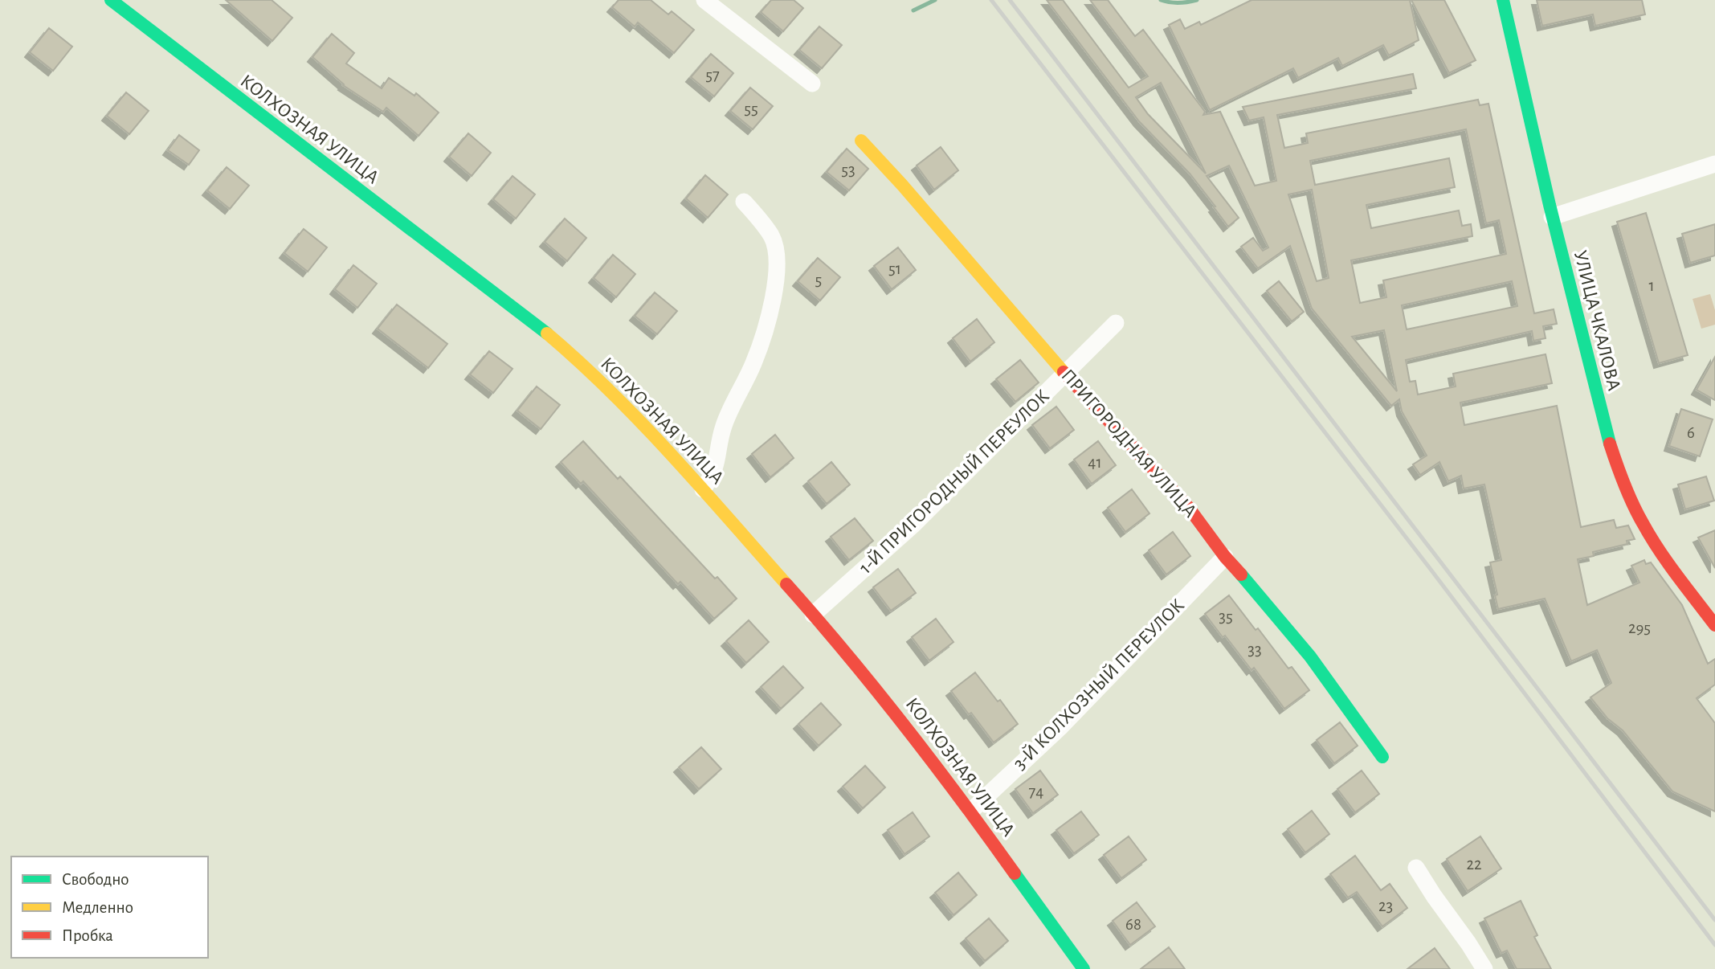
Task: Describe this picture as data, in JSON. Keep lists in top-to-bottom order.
{
  "streets": {
    "street": [
      "КОЛХОЗНАЯ УЛИЦА",
      "УЛИЦА ЧКАЛОВА",
      "ПРИГОРОДНАЯ УЛИЦА",
      "1-Й ПРИГОРОДНЫЙ ПЕРЕУЛОК",
      "3-Й КОЛХОЗНЫЙ ПЕРЕУЛОК"
    ]
  },
  "crossings": [
    ["КОЛХОЗНАЯ УЛИЦА", "1-Й ПРИГОРОДНЫЙ ПЕРЕУЛОК"],
    ["КОЛХОЗНАЯ УЛИЦА", "3-Й КОЛХОЗНЫЙ ПЕРЕУЛОК"],
    ["ПРИГОРОДНАЯ УЛИЦА", "1-Й ПРИГОРОДНЫЙ ПЕРЕУЛОК"],
    ["ПРИГОРОДНАЯ УЛИЦА", "3-Й КОЛХОЗНЫЙ ПЕРЕУЛОК"]
  ],
  "house_numbers": [
    "57",
    "55",
    "53",
    "51",
    "5",
    "1",
    "6",
    "41",
    "35",
    "295",
    "33",
    "74",
    "22",
    "23",
    "68"
  ],
  "legend": ["Свободно", "Медленно", "Пробка"]
}
